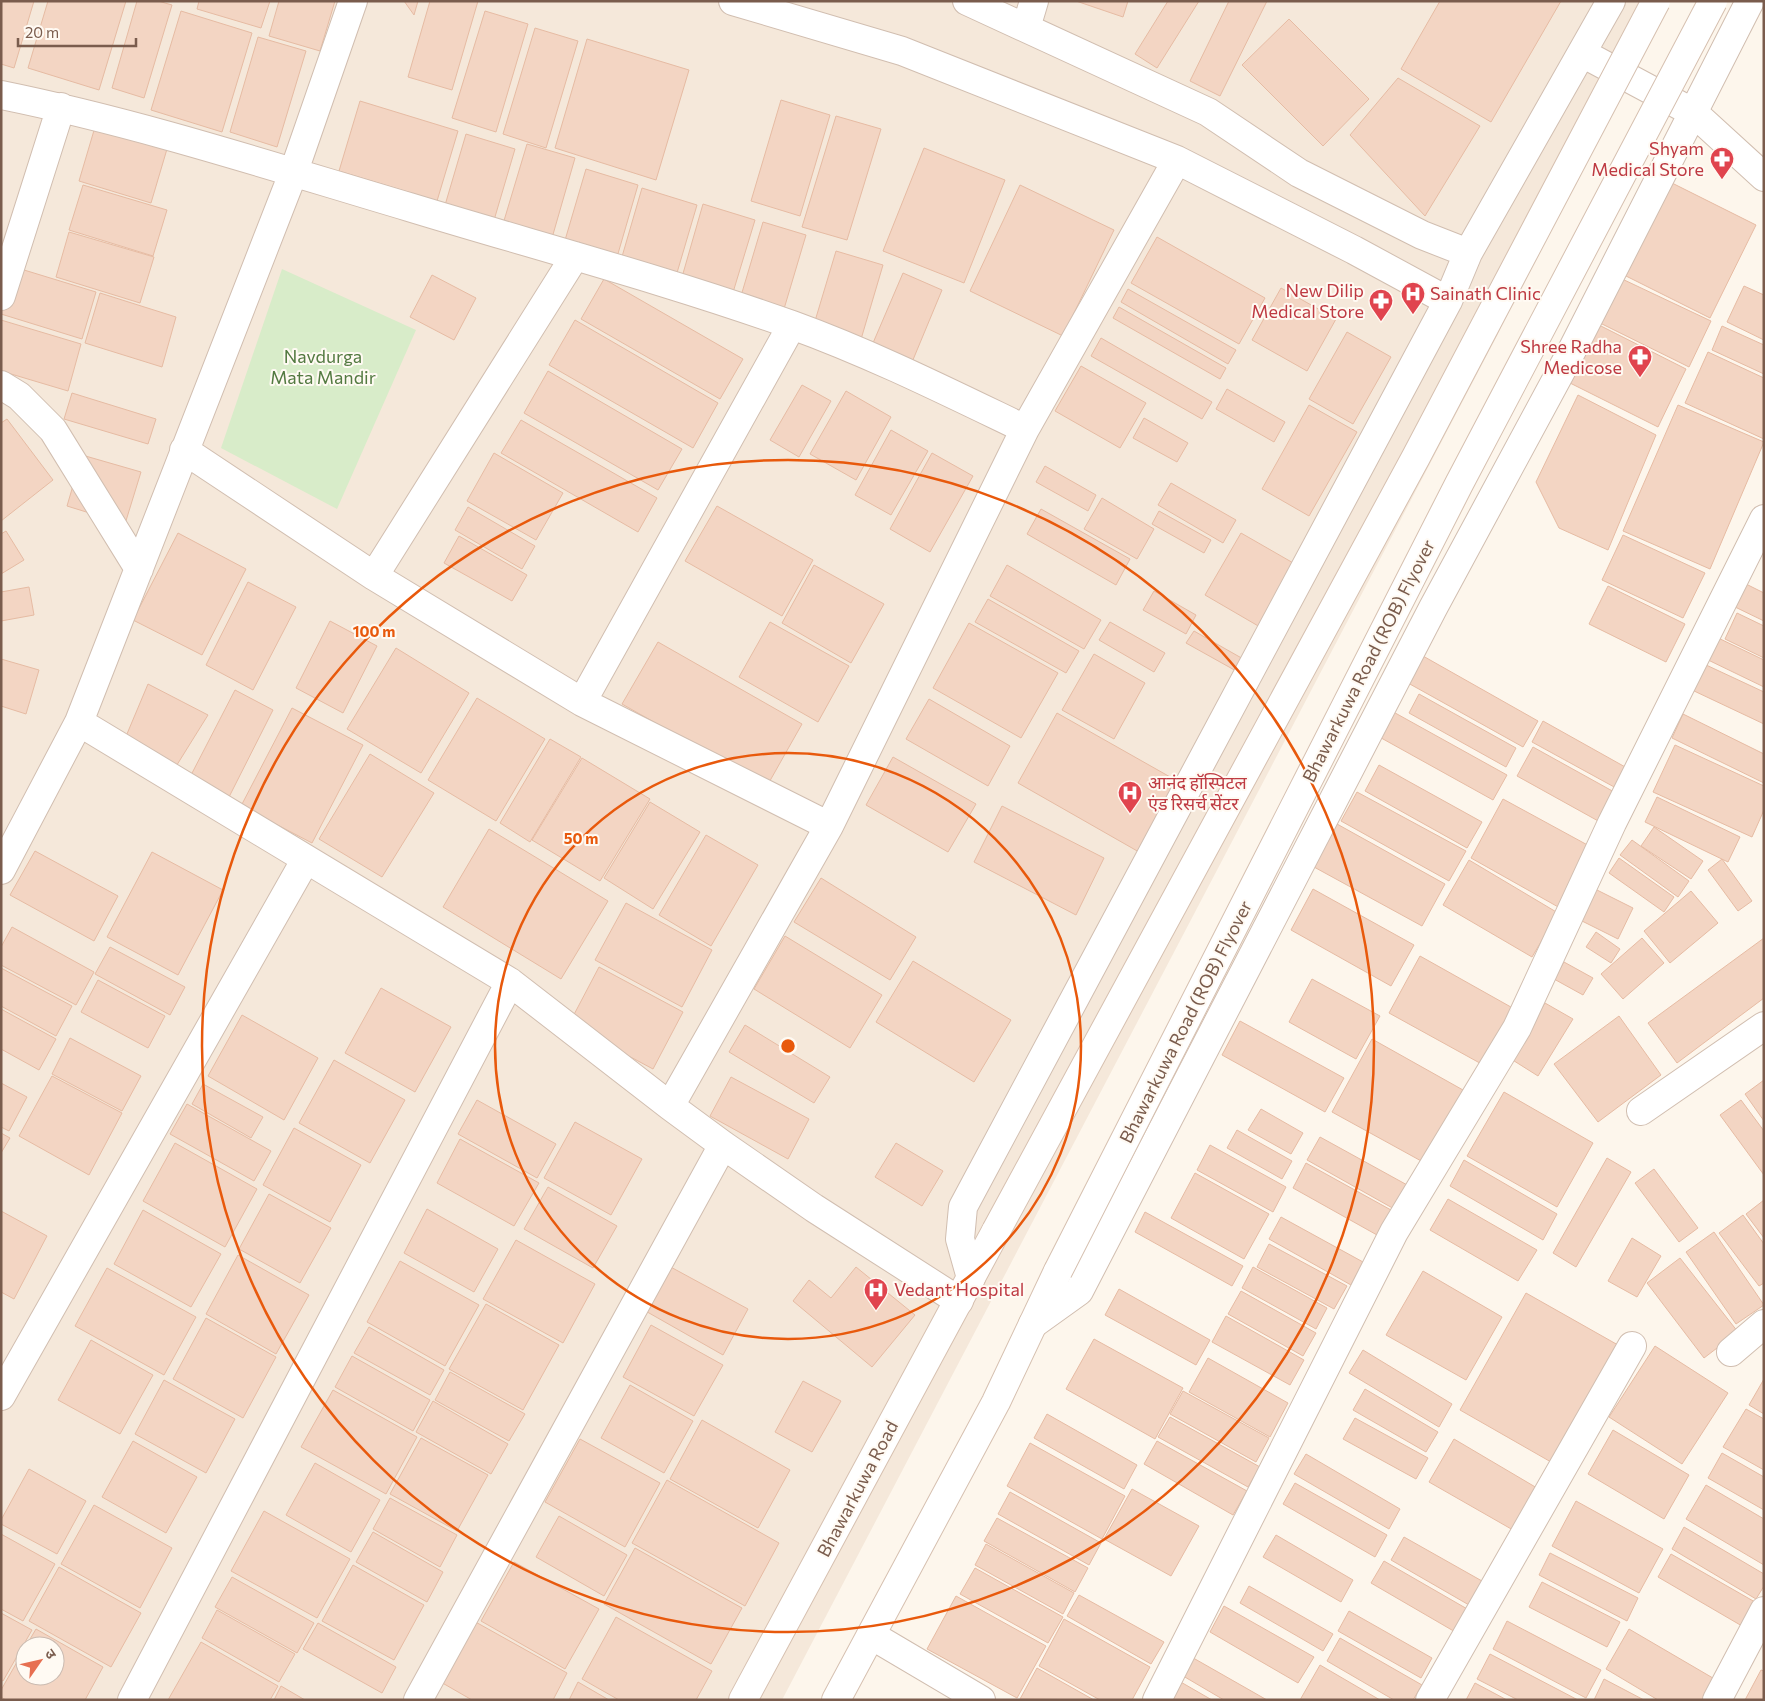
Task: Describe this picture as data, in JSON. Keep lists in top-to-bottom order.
{
  "streets": {
    "street": ["Bhawarkuwa Road (ROB) Flyover", "Bhawarkuwa Road"]
  },
  "parks": ["Navdurga Mata Mandir"],
  "places": {
    "pharmacy": ["Shyam Medical Store", "New Dilip Medical Store", "Shree Radha Medicose"],
    "hospital": ["Sainath Clinic", "आनंद हॉस्पिटल एंड रिसर्च सेंटर", "Vedant Hospital"]
  },
  "scale_bar": "20 m",
  "north": "top right",
  "rings": ["100 m", "50 m"]
}
